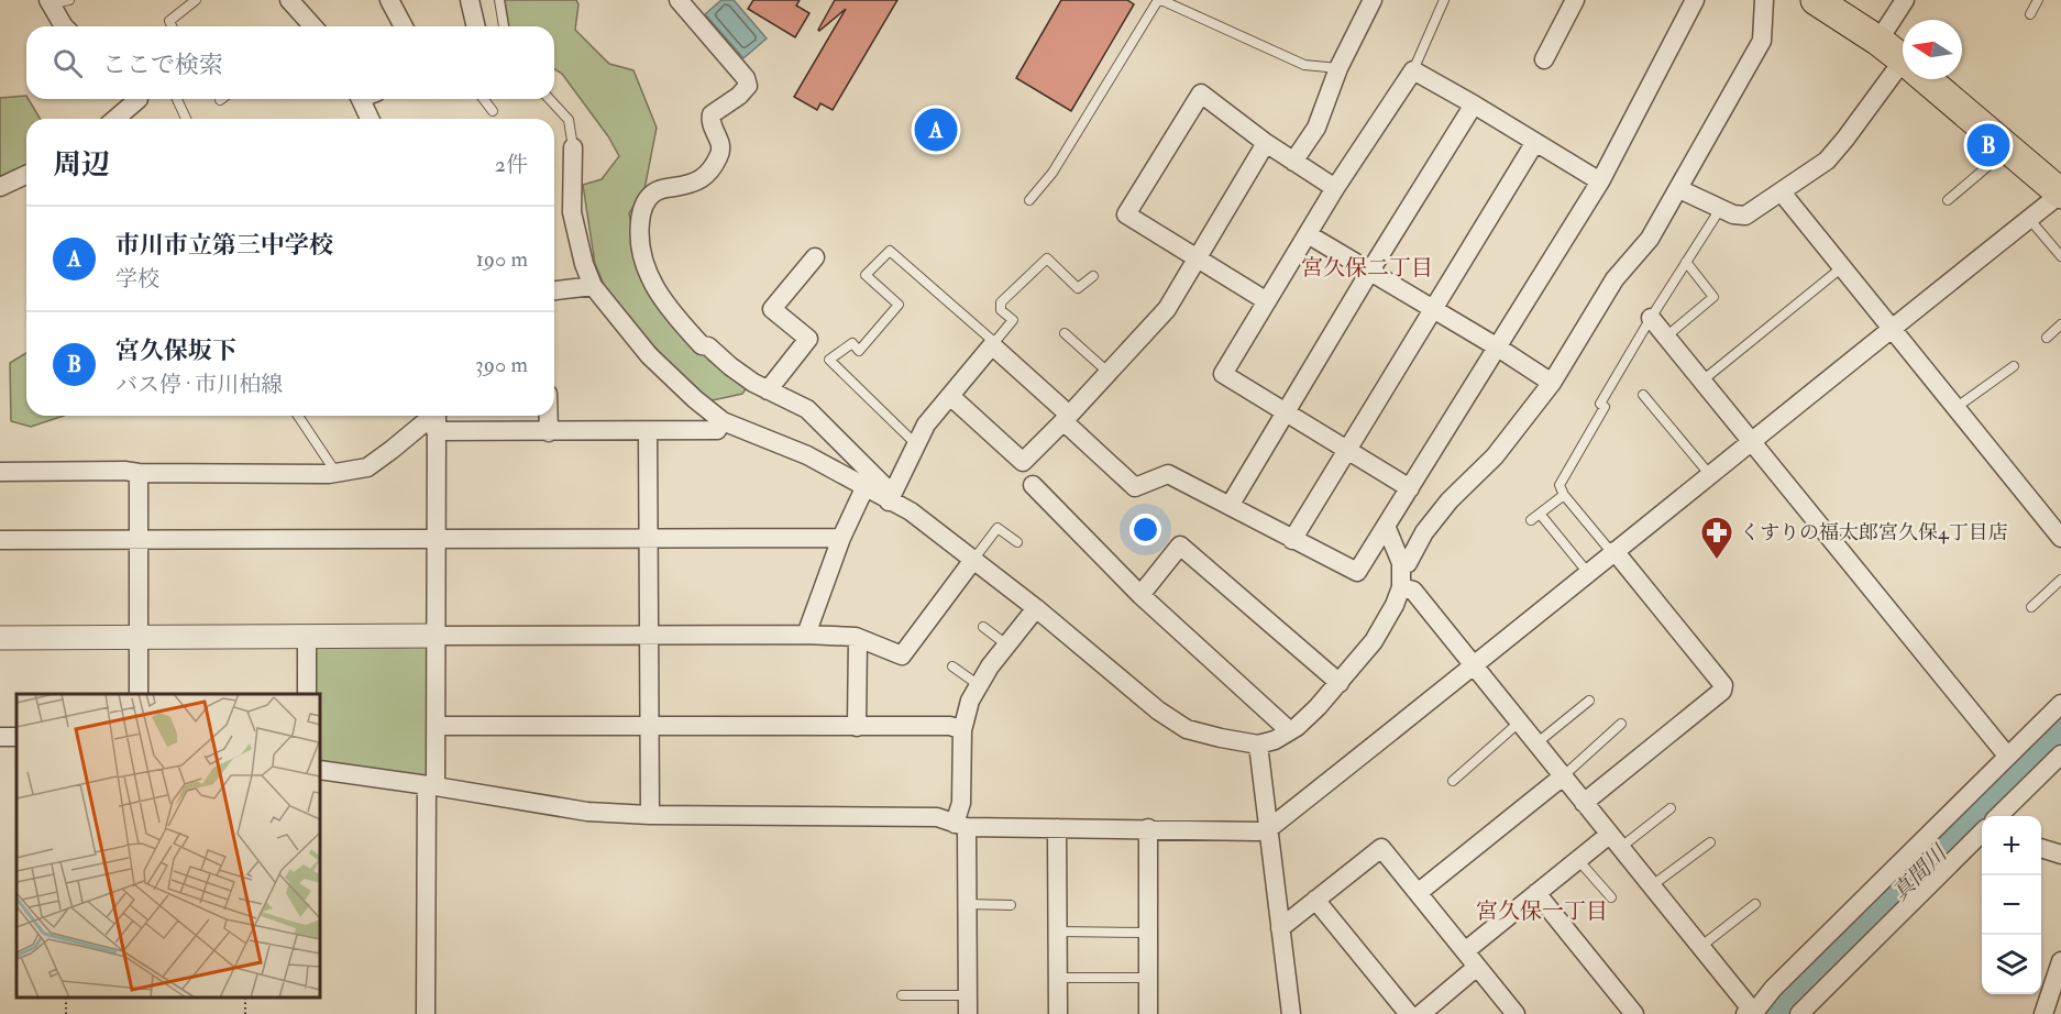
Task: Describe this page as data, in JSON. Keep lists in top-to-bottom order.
{
  "districts": ["宮久保二丁目", "宮久保一丁目"],
  "water": ["真間川"],
  "places": {
    "pharmacy": ["くすりの福太郎宮久保4丁目店"]
  },
  "north": "left",
  "page": {
    "search": "ここで検索",
    "pins": ["A", "B"],
    "heading": ["周辺", "2件"],
    "list": [
      {
        "mark": "A",
        "name": "市川市立第三中学校",
        "note": "学校",
        "value": "190 m"
      },
      {
        "mark": "B",
        "name": "宮久保坂下",
        "note": "バス停 · 市川柏線",
        "value": "390 m"
      }
    ],
    "map_buttons": ["+", "−"]
  }
}
